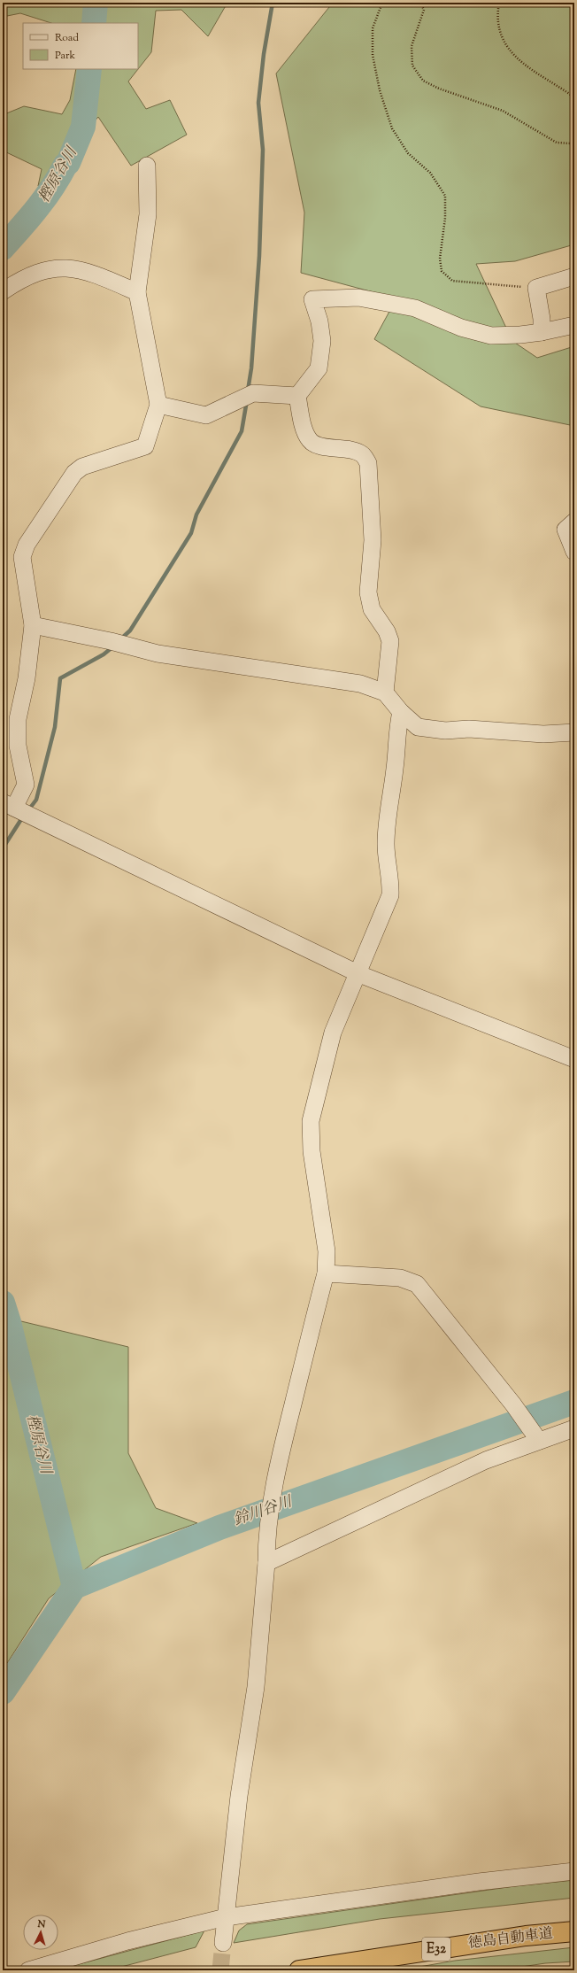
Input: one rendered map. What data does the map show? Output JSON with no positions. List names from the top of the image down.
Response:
{
  "streets": {
    "highway": ["徳島自動車道", "E32"]
  },
  "water": ["樫原谷川", "鈴川谷川"],
  "legend": ["Road", "Park"],
  "north": "top"
}
